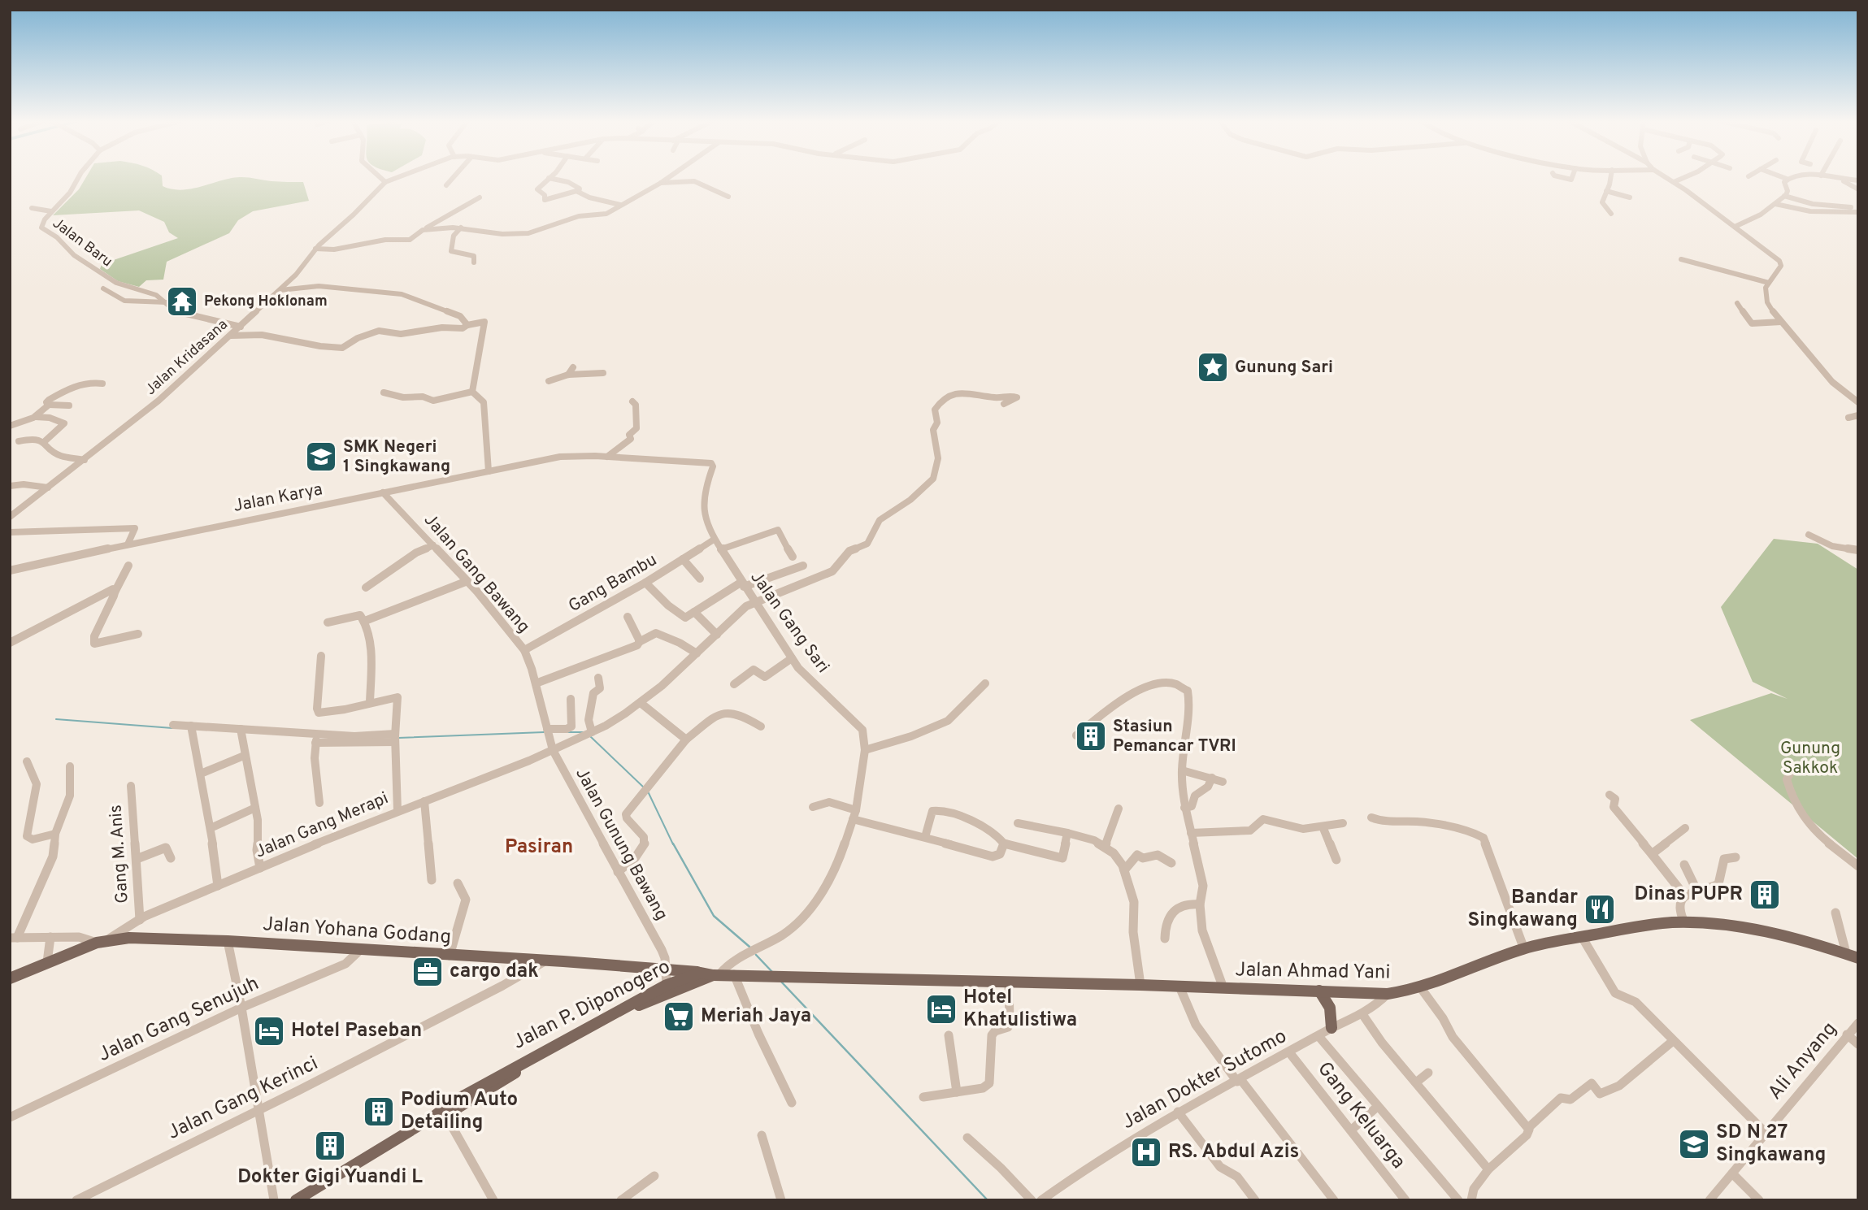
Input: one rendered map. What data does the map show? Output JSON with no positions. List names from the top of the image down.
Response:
{
  "streets": {
    "main road": ["Jalan Yohana Godang", "Jalan Ahmad Yani", "Jalan P. Diponogero"],
    "street": [
      "Jalan Baru",
      "Jalan Kridasana",
      "Jalan Karya",
      "Jalan Gang Bawang",
      "Gang Bambu",
      "Jalan Gang Sari",
      "Jalan Gang Merapi",
      "Jalan Gunung Bawang",
      "Gang M. Anis",
      "Jalan Gang Senujuh",
      "Ali Anyang",
      "Jalan Dokter Sutomo",
      "Jalan Gang Kerinci",
      "Gang Keluarga"
    ]
  },
  "crossings": [
    ["Jalan Baru", "Jalan Kridasana"],
    ["Jalan Karya", "Jalan Gang Bawang"],
    ["Jalan Karya", "Jalan Gang Sari"],
    ["Jalan Gang Bawang", "Gang Bambu"],
    ["Jalan Gang Bawang", "Jalan Gunung Bawang"],
    ["Gang Bambu", "Jalan Gang Sari"],
    ["Jalan Gang Sari", "Jalan Yohana Godang"],
    ["Jalan Gang Sari", "Jalan Ahmad Yani"],
    ["Jalan Gang Sari", "Jalan P. Diponogero"],
    ["Jalan Gang Merapi", "Jalan Gunung Bawang"],
    ["Jalan Gang Merapi", "Gang M. Anis"],
    ["Jalan Gang Merapi", "Jalan Yohana Godang"],
    ["Jalan Gunung Bawang", "Jalan Yohana Godang"],
    ["Jalan Yohana Godang", "Jalan Ahmad Yani"],
    ["Jalan Yohana Godang", "Jalan P. Diponogero"],
    ["Jalan Yohana Godang", "Jalan Gang Senujuh"],
    ["Jalan Yohana Godang", "Jalan Gang Kerinci"],
    ["Jalan Ahmad Yani", "Jalan P. Diponogero"],
    ["Jalan Ahmad Yani", "Jalan Dokter Sutomo"],
    ["Jalan Dokter Sutomo", "Gang Keluarga"]
  ],
  "districts": ["Pasiran"],
  "parks": ["Gunung Sakkok"],
  "places": {
    "temple": ["Pekong Hoklonam"],
    "place": ["Gunung Sari"],
    "school or university": ["SMK Negeri 1 Singkawang", "SD N 27 Singkawang"],
    "building": [
      "Stasiun Pemancar TVRI",
      "Dinas PUPR",
      "Podium Auto Detailing",
      "Dokter Gigi Yuandi L"
    ],
    "restaurant": ["Bandar Singkawang"],
    "office": ["cargo dak"],
    "hotel": ["Hotel Khatulistiwa", "Hotel Paseban"],
    "supermarket": ["Meriah Jaya"],
    "hospital": ["RS. Abdul Azis"]
  }
}
